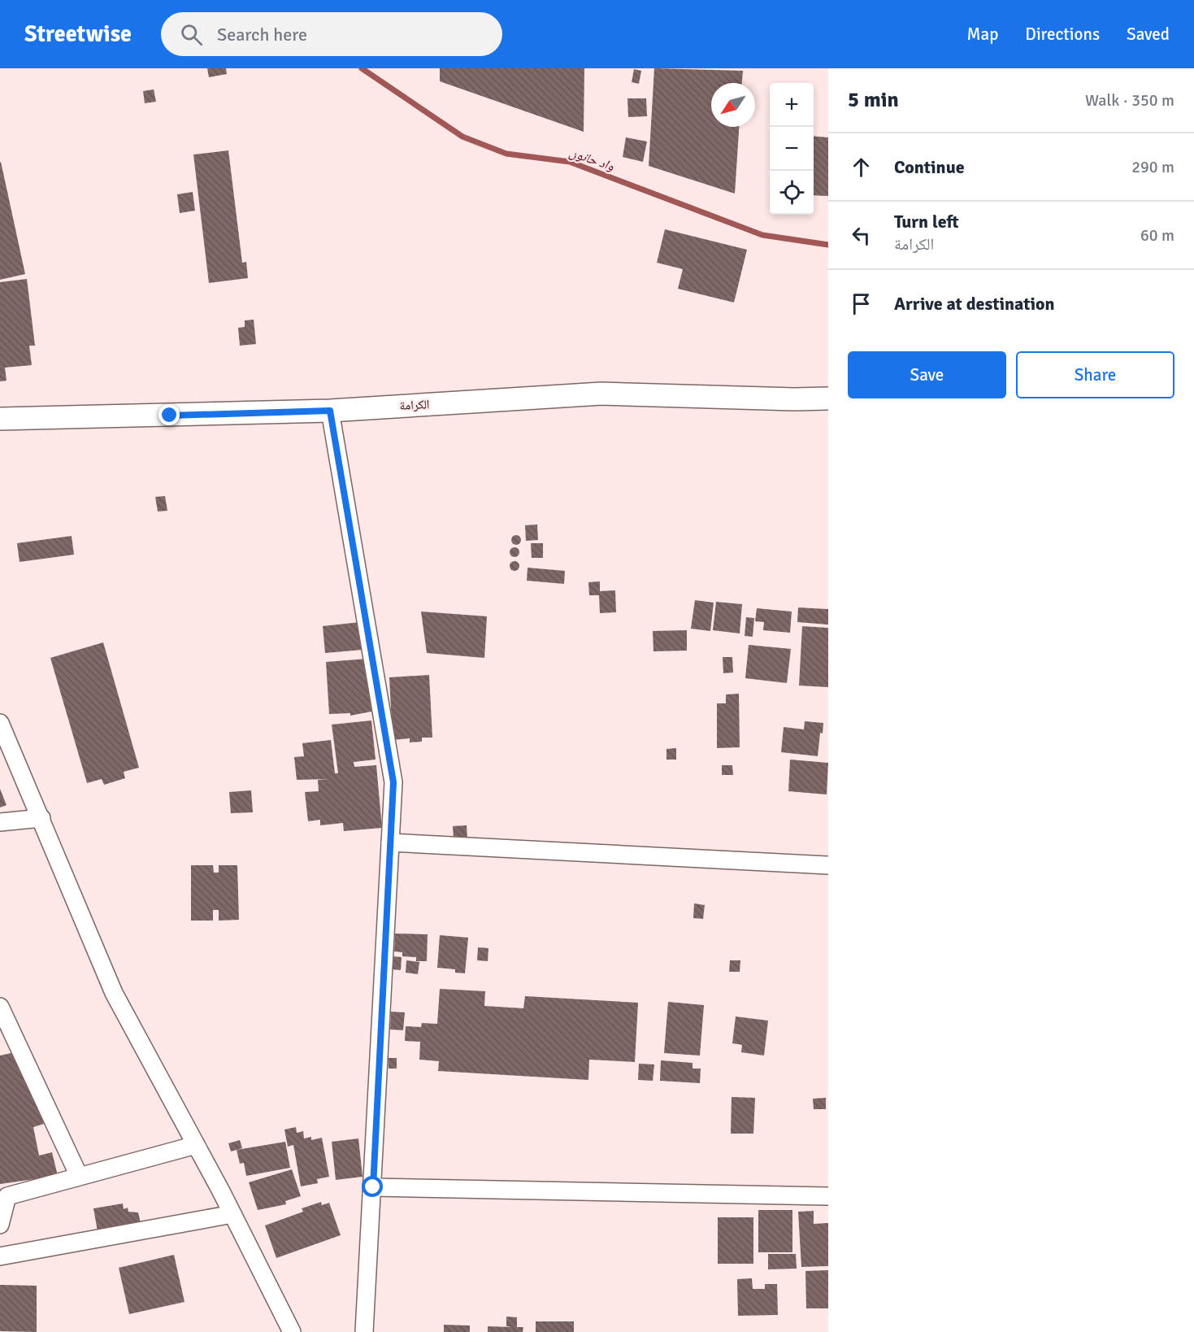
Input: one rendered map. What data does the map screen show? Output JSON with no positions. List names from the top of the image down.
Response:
{
  "streets": {
    "main road": ["الكرامة"]
  },
  "water": ["واد حانون"],
  "north": "bottom left",
  "page": {
    "header": "Streetwise",
    "search": "Search here",
    "nav": ["Map", "Directions", "Saved"],
    "heading": ["5 min", "Walk · 350 m"],
    "map_buttons": ["+", "−"],
    "list": [
      ["Continue", "290 m"],
      ["Turn left", "الكرامة", "60 m"],
      "Arrive at destination"
    ],
    "buttons": ["Save", "Share"]
  }
}
